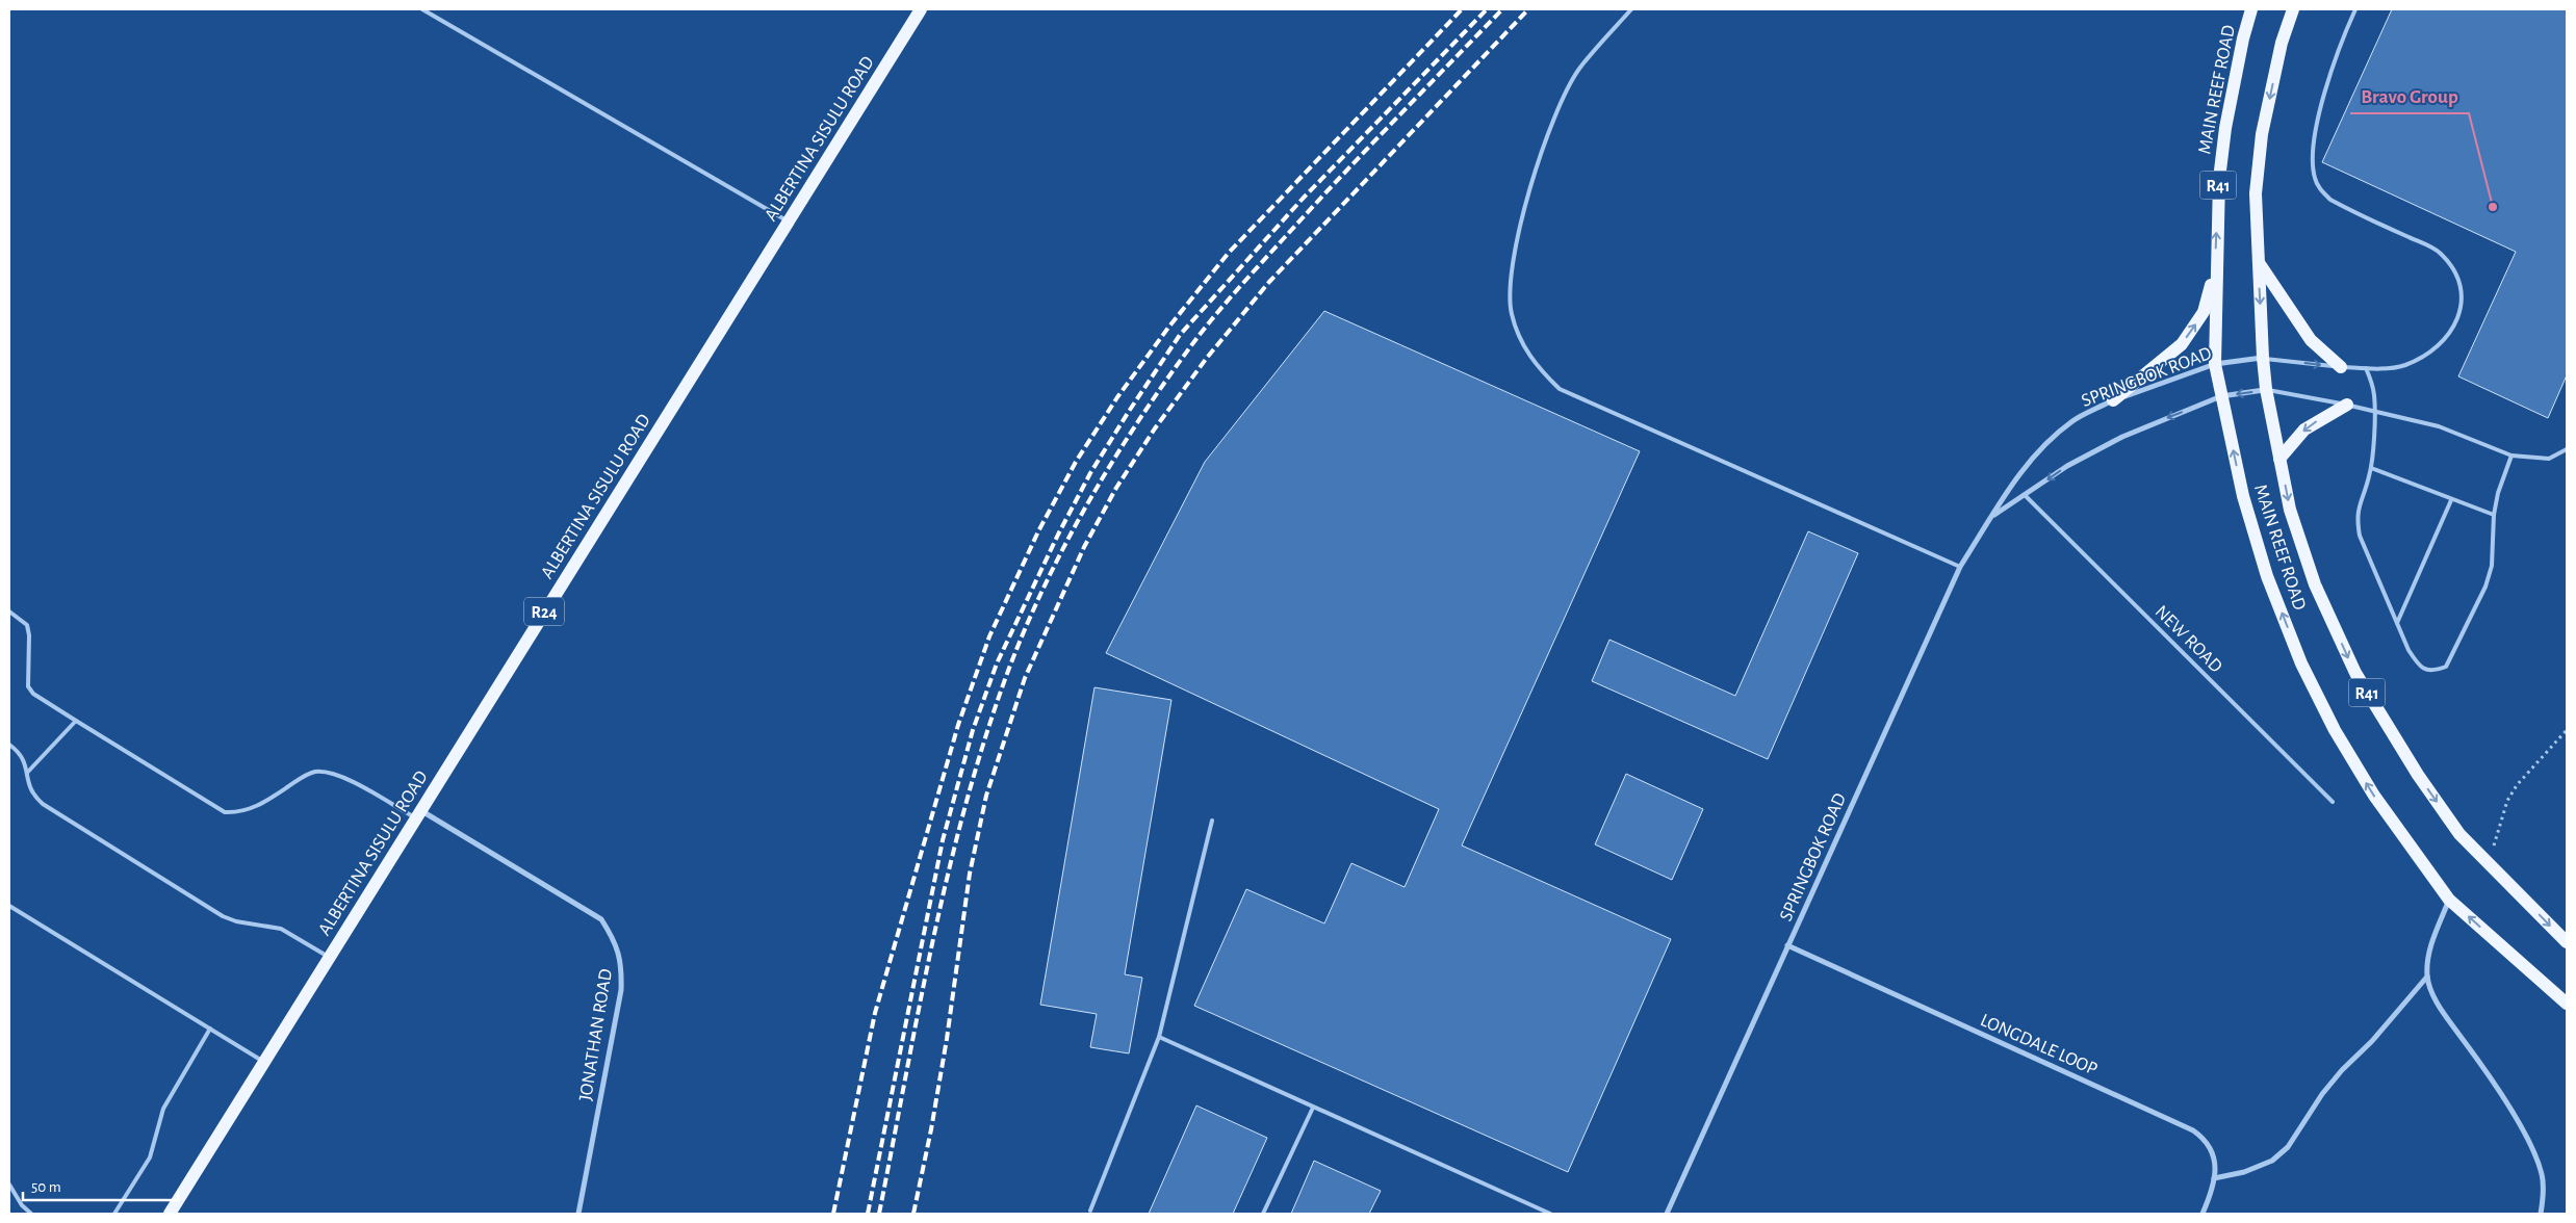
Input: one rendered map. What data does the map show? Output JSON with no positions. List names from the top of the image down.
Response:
{
  "streets": {
    "main road": [
      "MAIN REEF ROAD",
      "ALBERTINA SISULU ROAD",
      "R41",
      "R24"
    ],
    "street": ["SPRINGBOK ROAD", "JONATHAN ROAD", "LONGDALE LOOP"],
    "lane": ["NEW ROAD"]
  },
  "crossings": [
    ["MAIN REEF ROAD", "SPRINGBOK ROAD"],
    ["ALBERTINA SISULU ROAD", "JONATHAN ROAD"],
    ["SPRINGBOK ROAD", "NEW ROAD"],
    ["SPRINGBOK ROAD", "LONGDALE LOOP"]
  ],
  "places": ["Bravo Group"],
  "scale_bar": "50 m"
}
